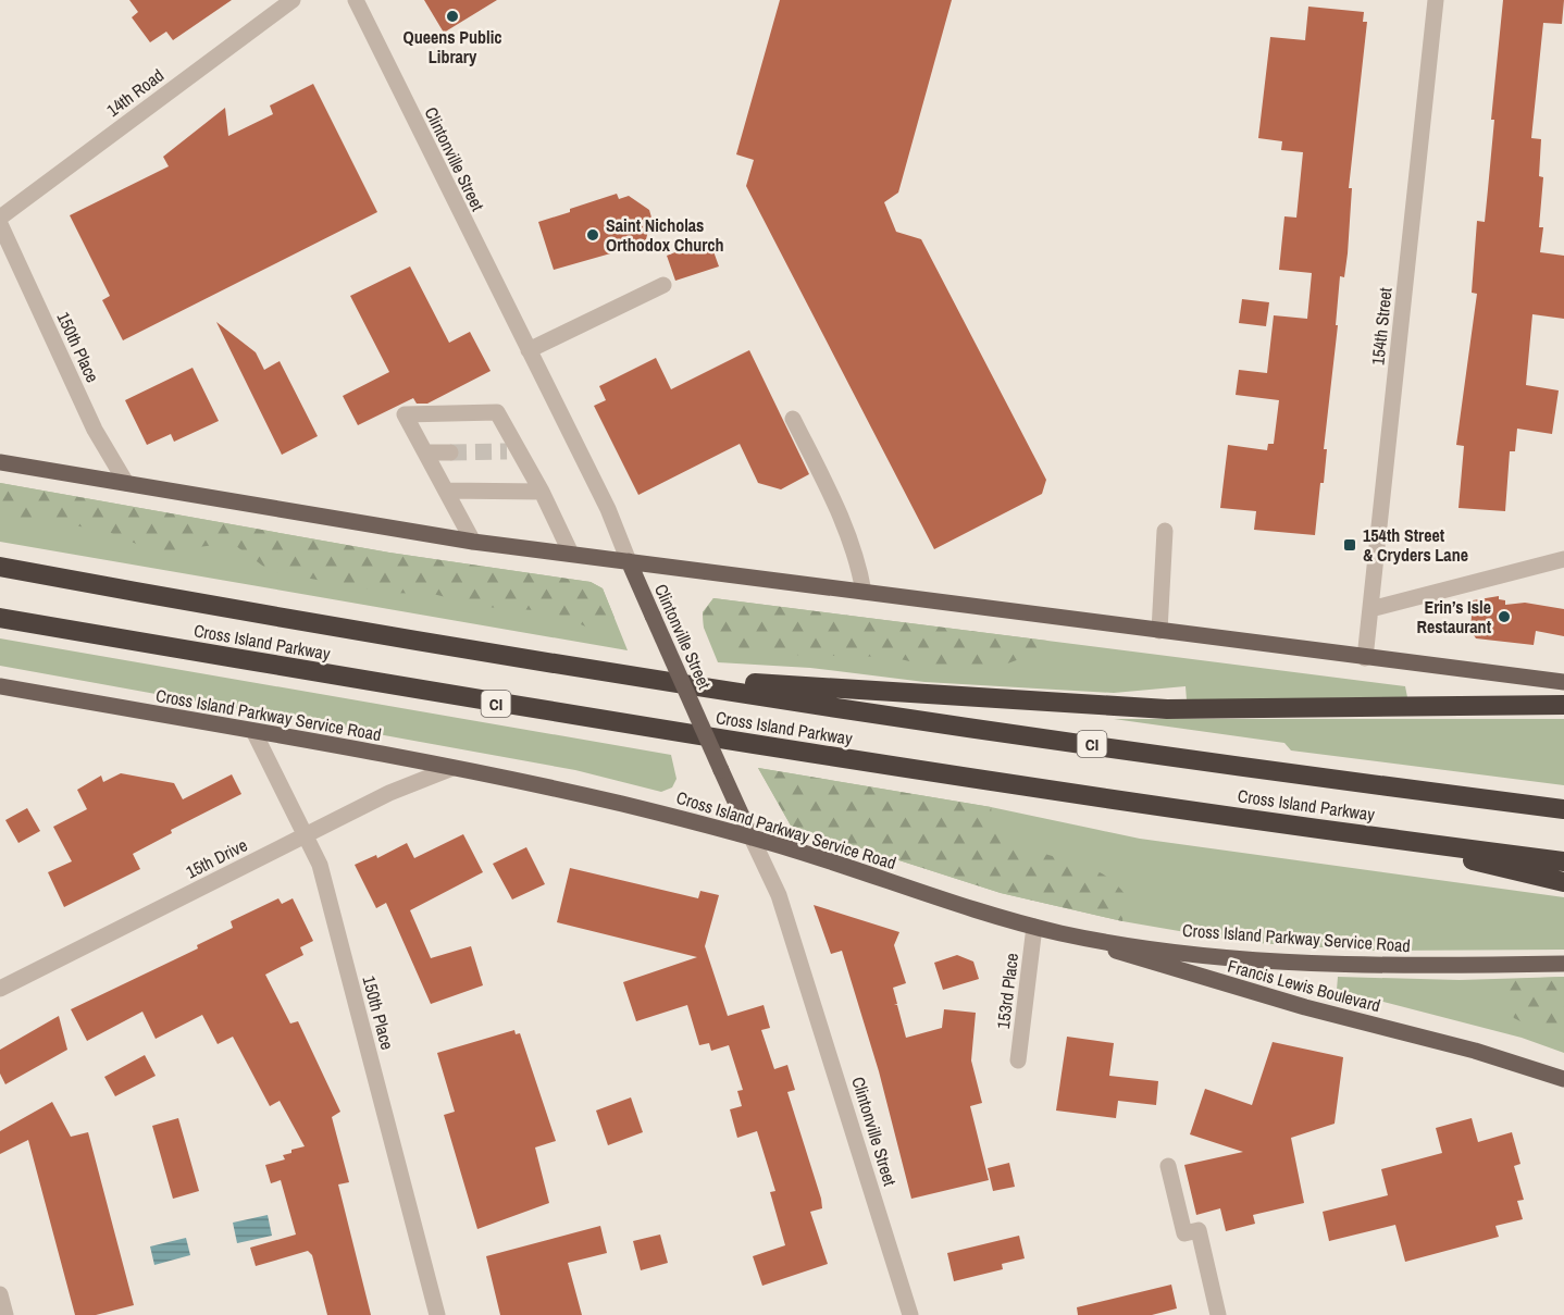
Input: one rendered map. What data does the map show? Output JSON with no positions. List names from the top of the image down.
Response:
{
  "streets": {
    "highway": ["Cross Island Parkway", "CI"],
    "main road": ["Clintonville Street", "Cross Island Parkway Service Road", "Francis Lewis Boulevard"],
    "street": [
      "14th Road",
      "154th Street",
      "150th Place",
      "15th Drive",
      "153rd Place"
    ]
  },
  "crossings": [
    ["Clintonville Street", "Cross Island Parkway Service Road"],
    ["150th Place", "Cross Island Parkway Service Road"],
    ["150th Place", "15th Drive"],
    ["Cross Island Parkway Service Road", "15th Drive"],
    ["Cross Island Parkway Service Road", "Francis Lewis Boulevard"],
    ["Cross Island Parkway Service Road", "153rd Place"],
    ["Francis Lewis Boulevard", "153rd Place"]
  ],
  "places": {
    "other": ["Queens Public Library", "Saint Nicholas Orthodox Church", "Erin’s Isle Restaurant"],
    "transit": ["154th Street & Cryders Lane"]
  }
}
